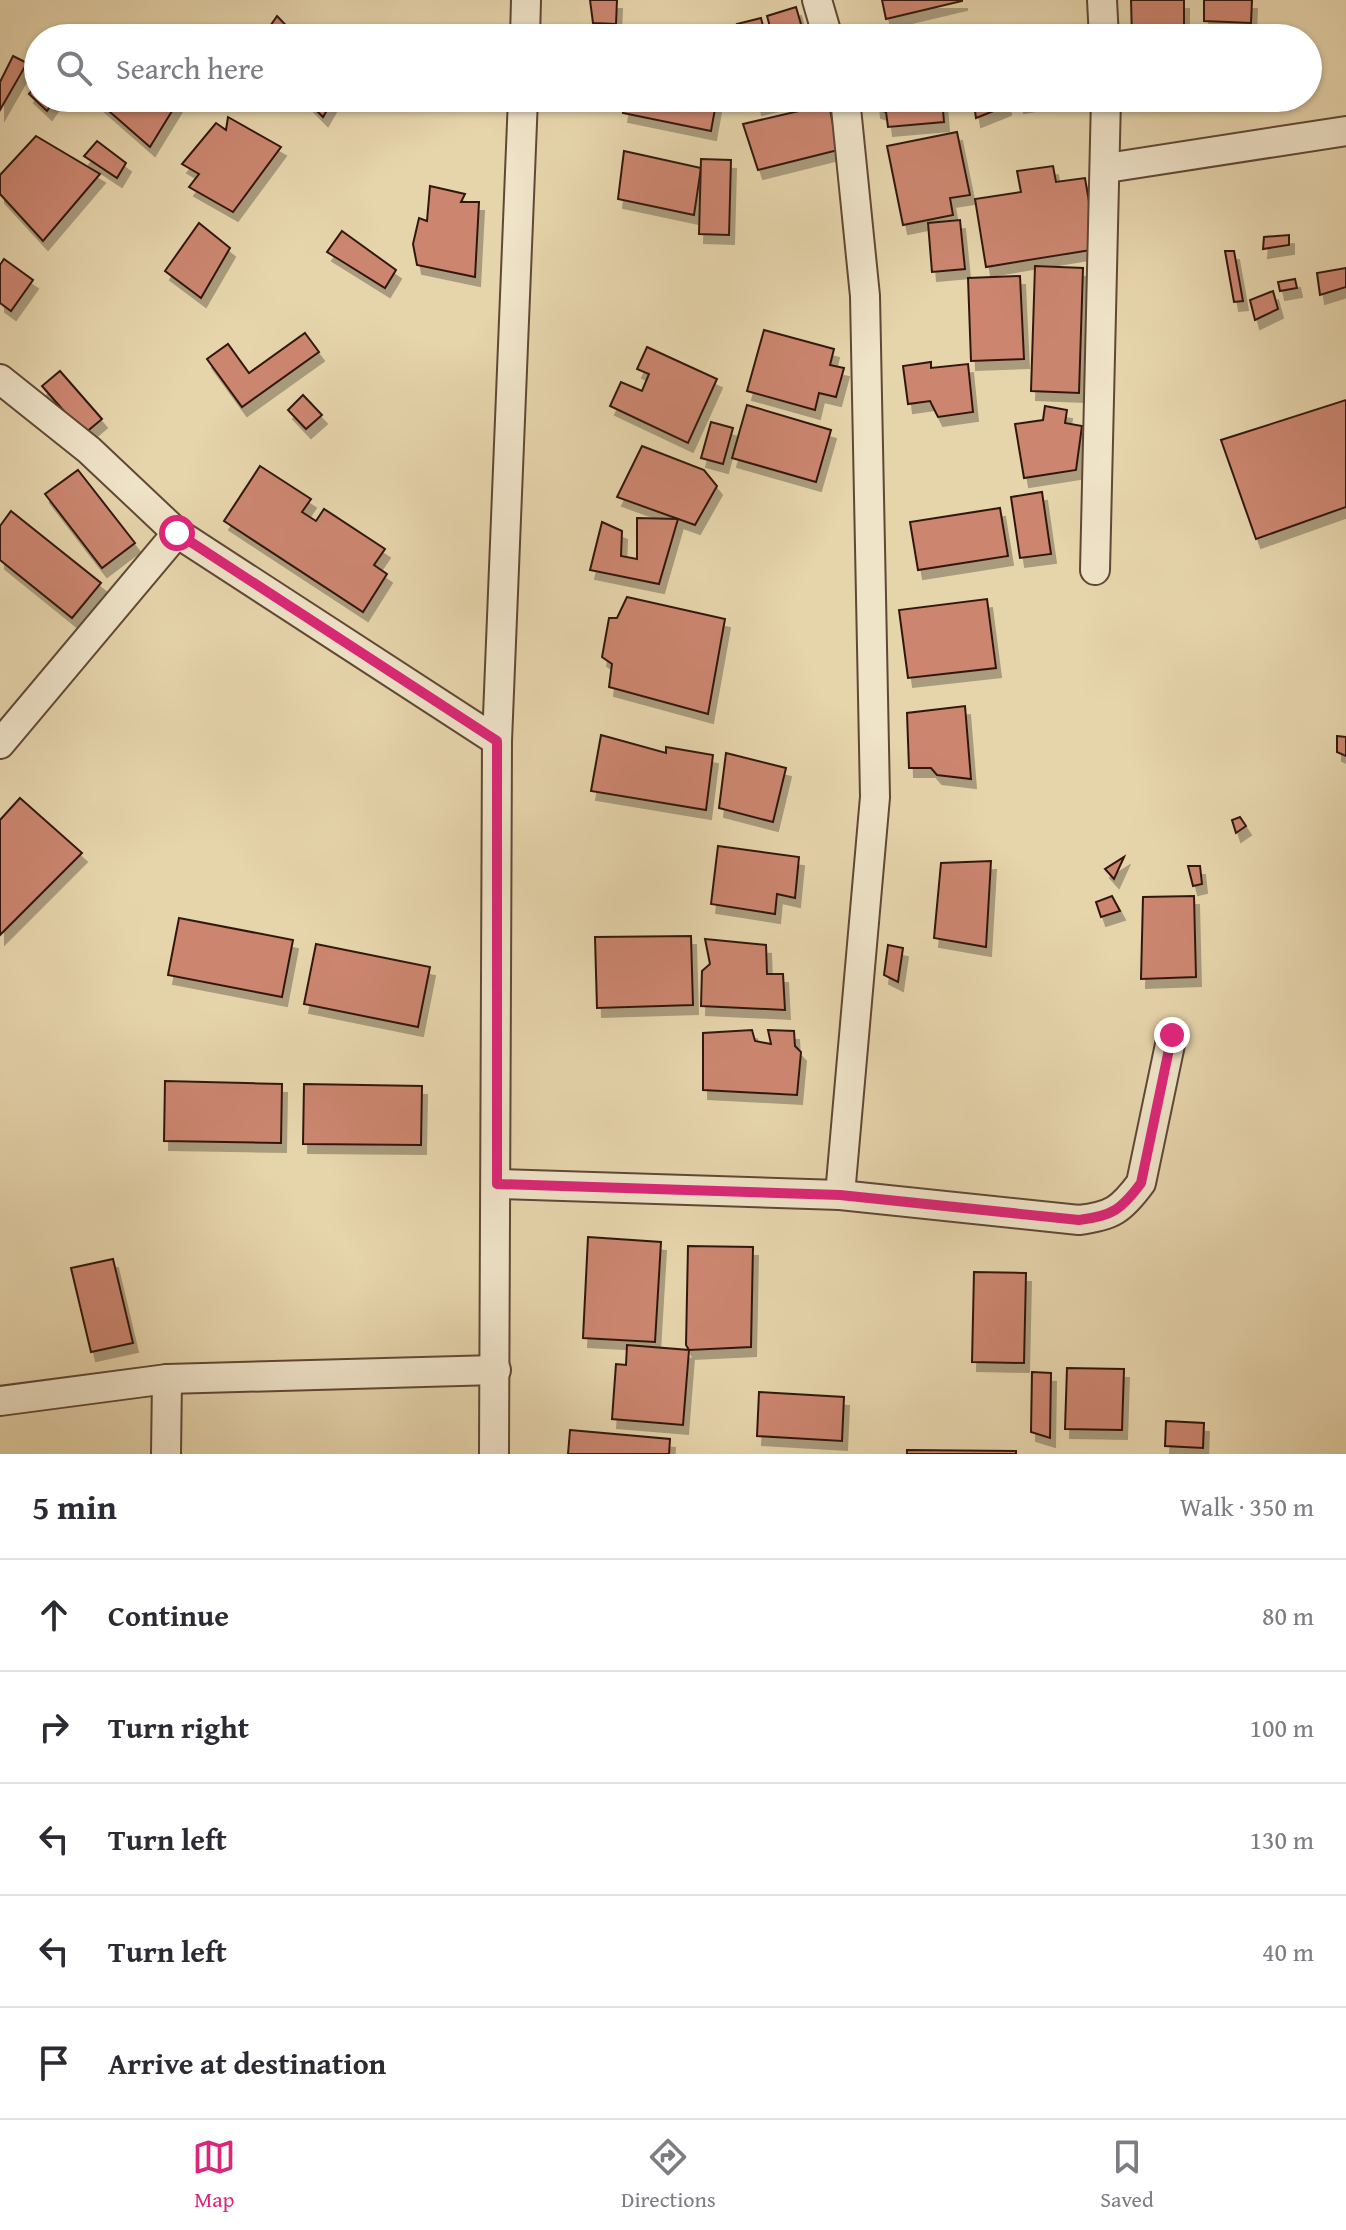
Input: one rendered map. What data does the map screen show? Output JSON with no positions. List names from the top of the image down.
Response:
{
  "page": {
    "search": "Search here",
    "heading": ["5 min", "Walk · 350 m"],
    "list": [
      ["Continue", "80 m"],
      ["Turn right", "100 m"],
      ["Turn left", "130 m"],
      ["Turn left", "40 m"],
      "Arrive at destination"
    ],
    "nav": ["Map", "Directions", "Saved"]
  }
}
